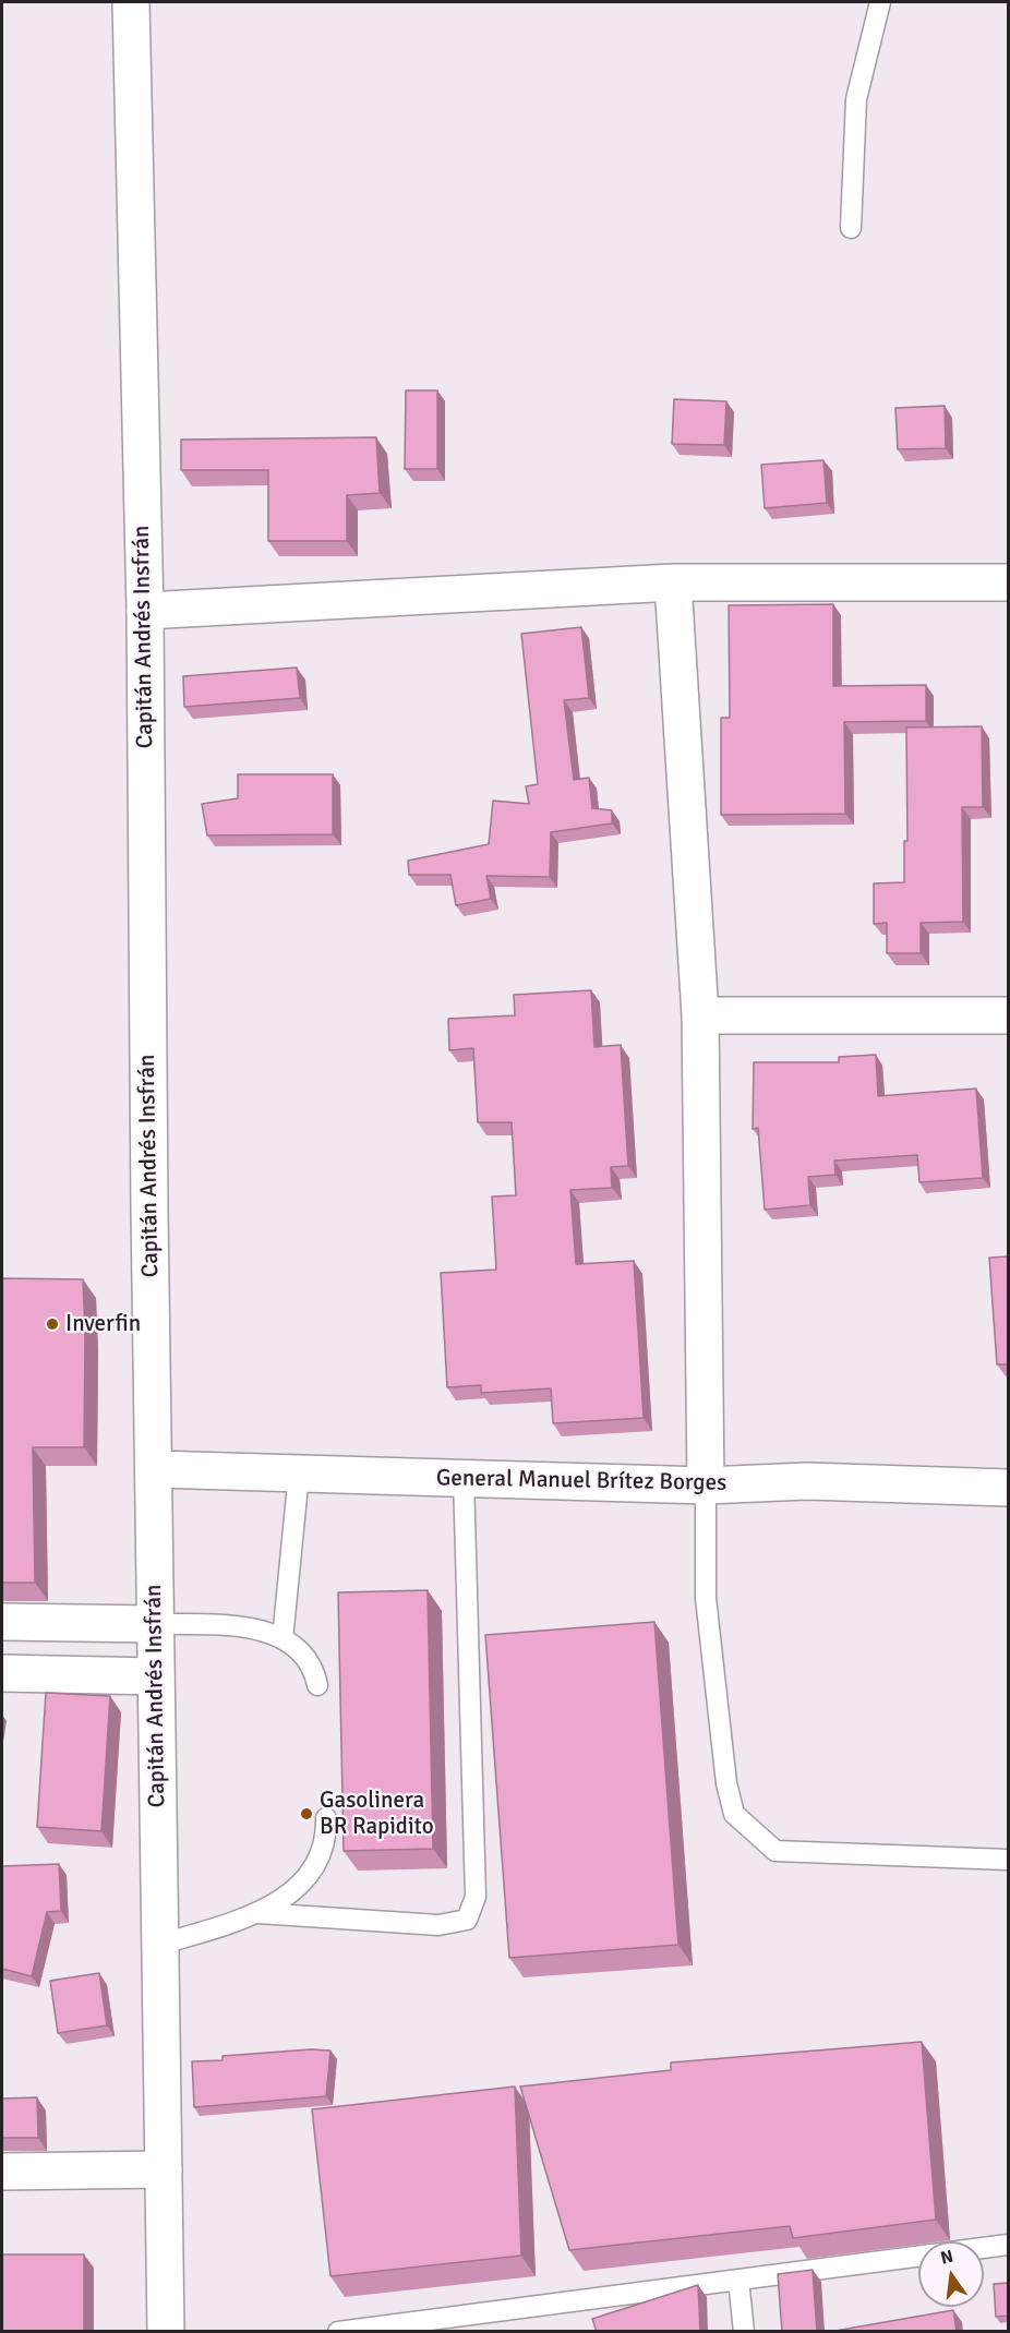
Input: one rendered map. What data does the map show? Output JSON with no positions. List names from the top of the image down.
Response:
{
  "streets": {
    "street": ["Capitán Andrés Insfrán", "General Manuel Brítez Borges"]
  },
  "crossings": [
    ["Capitán Andrés Insfrán", "General Manuel Brítez Borges"]
  ],
  "places": ["Inverfin", "Gasolinera BR Rapidito"],
  "north": "top"
}
